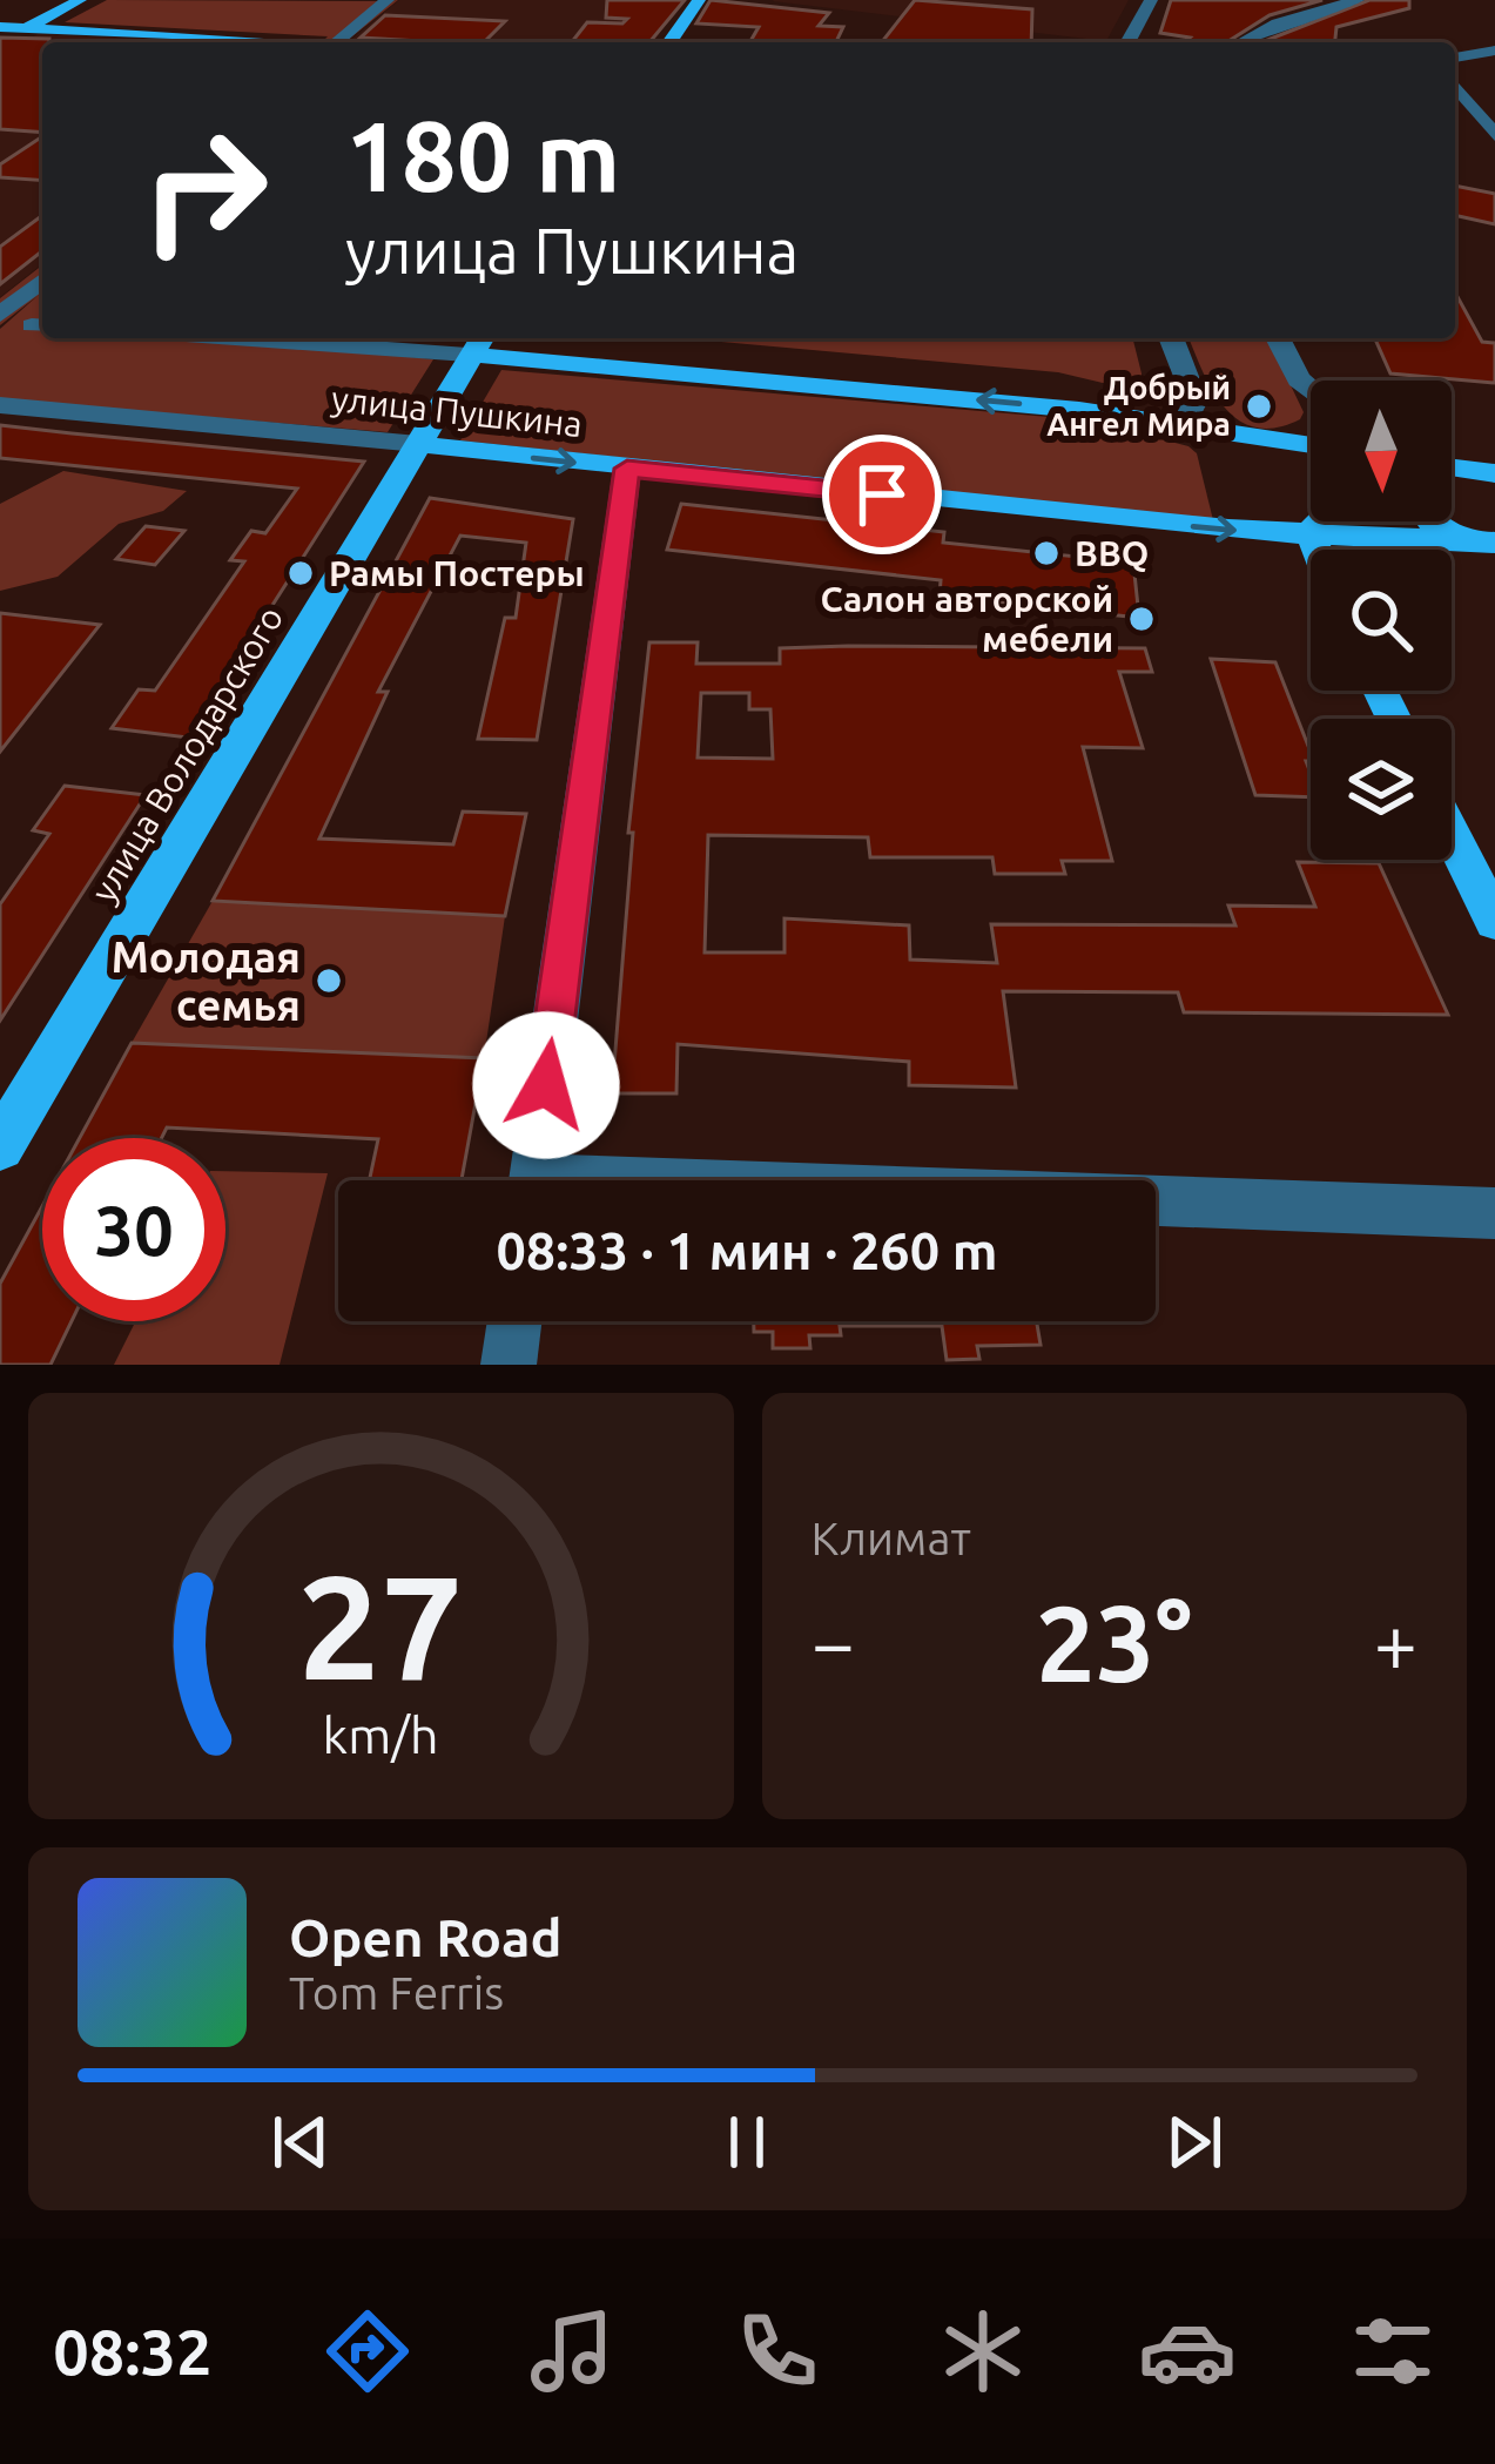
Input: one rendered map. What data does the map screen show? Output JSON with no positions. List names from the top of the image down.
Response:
{
  "streets": {
    "main road": ["улица Пушкина", "улица Володарского"]
  },
  "crossings": [
    ["улица Пушкина", "улица Володарского"]
  ],
  "places": [
    "Добрый Ангел Мира",
    "BBQ",
    "Рамы Постеры",
    "Салон авторской мебели",
    "Молодая семья"
  ],
  "north": "bottom",
  "page": {
    "turn": ["180 m", "улица Пушкина"],
    "limit": "30",
    "trip": "08:33 · 1 мин · 260 m",
    "tile": "Климат",
    "heat": ["−", "23°", "+"],
    "song": ["Open Road", "Tom Ferris"],
    "tabs": "08:32",
    "gauge": ["27", "km/h"]
  }
}
